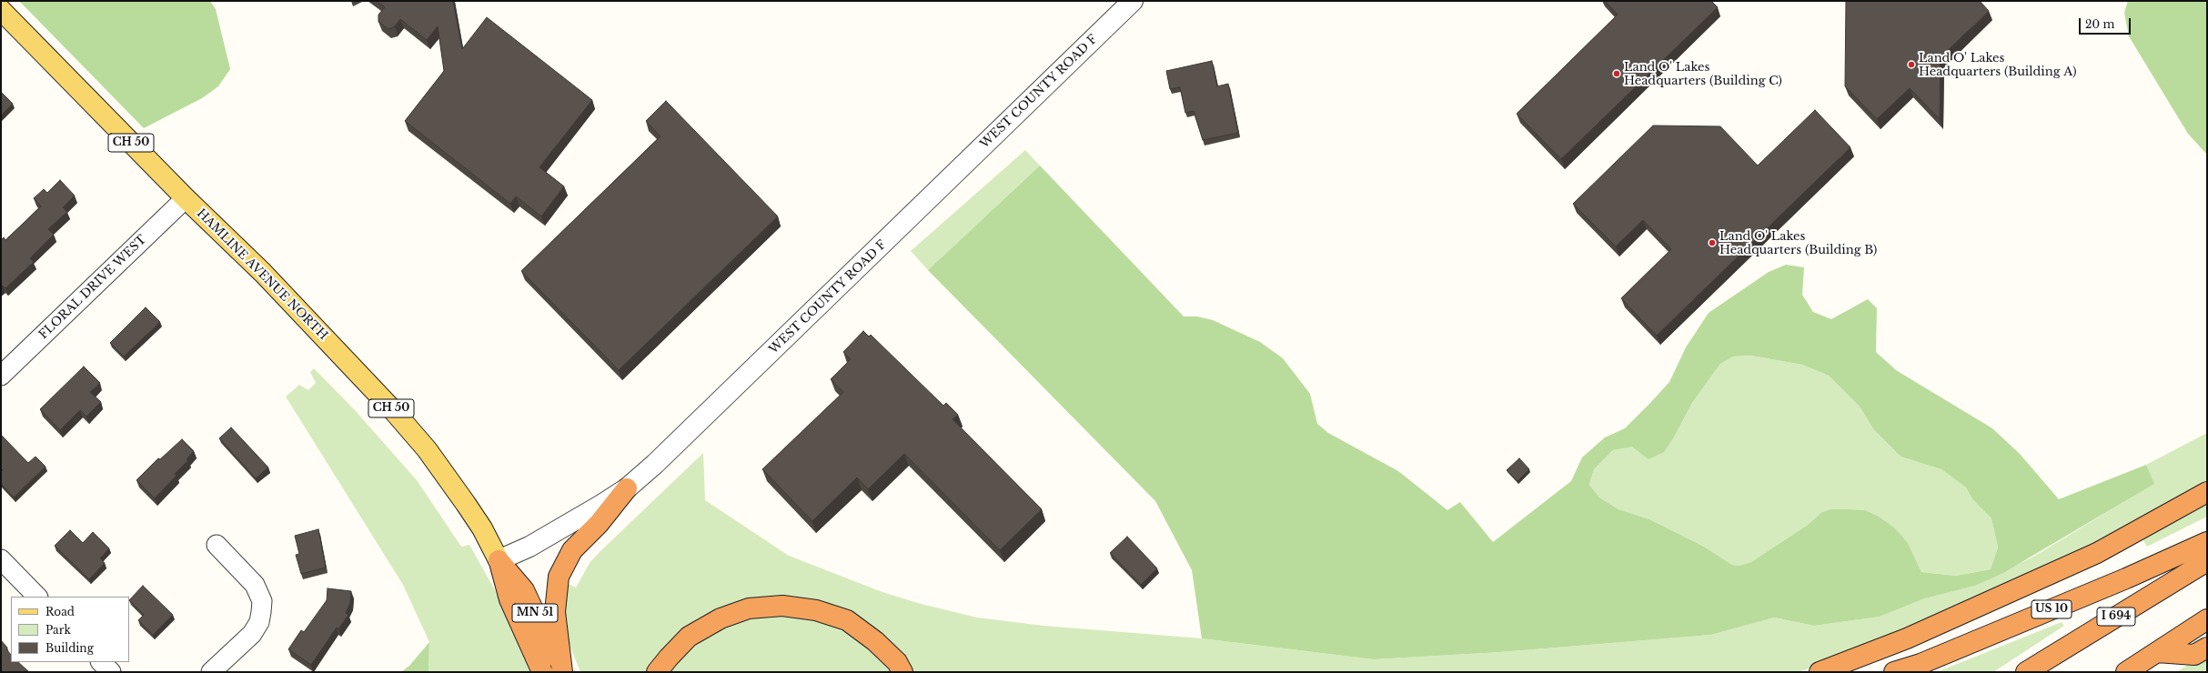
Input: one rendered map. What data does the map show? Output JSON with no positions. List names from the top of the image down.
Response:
{
  "streets": {
    "highway": [
      "HAMLINE AVENUE NORTH",
      "US 10",
      "MN 51",
      "I 694"
    ],
    "main road": ["CH 50"],
    "street": ["WEST COUNTY ROAD F", "FLORAL DRIVE WEST"]
  },
  "crossings": [
    ["WEST COUNTY ROAD F", "HAMLINE AVENUE NORTH"],
    ["HAMLINE AVENUE NORTH", "FLORAL DRIVE WEST"]
  ],
  "places": ["Land O' Lakes Headquarters (Building A)", "Land O' Lakes Headquarters (Building C)", "Land O' Lakes Headquarters (Building B)"],
  "legend": ["Road", "Park", "Building"],
  "scale_bar": "20 m"
}
